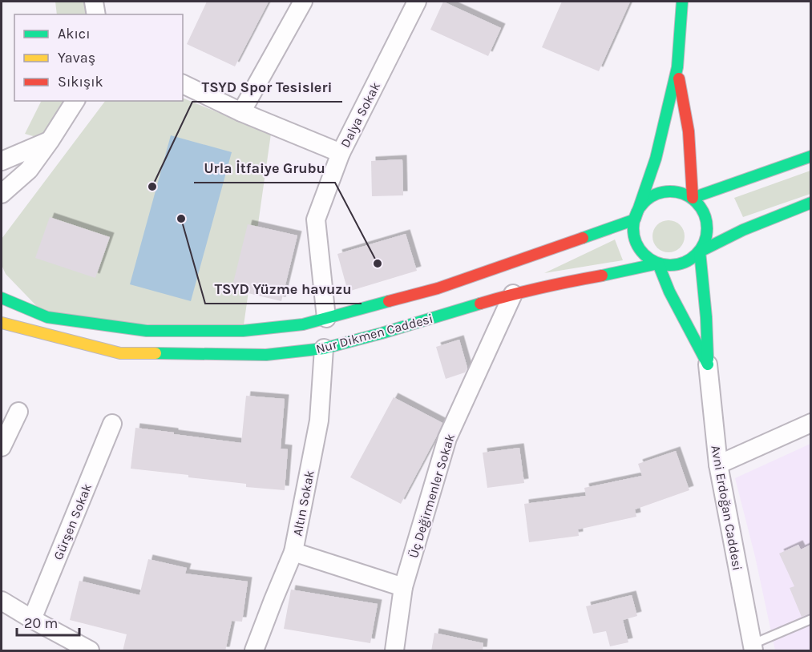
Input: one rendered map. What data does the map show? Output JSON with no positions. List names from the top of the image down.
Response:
{
  "streets": {
    "main road": ["Nur Dikmen Caddesi"],
    "street": [
      "Dalya Sokak",
      "Üç Değirmenler Sokak",
      "Altın Sokak",
      "Avni Erdoğan Caddesi",
      "Gürşen Sokak"
    ]
  },
  "crossings": [
    ["Dalya Sokak", "Nur Dikmen Caddesi"],
    ["Nur Dikmen Caddesi", "Üç Değirmenler Sokak"],
    ["Nur Dikmen Caddesi", "Altın Sokak"]
  ],
  "places": ["TSYD Spor Tesisleri", "TSYD Yüzme havuzu", "Urla İtfaiye Grubu"],
  "legend": ["Akıcı", "Yavaş", "Sıkışık"],
  "scale_bar": "20 m"
}
